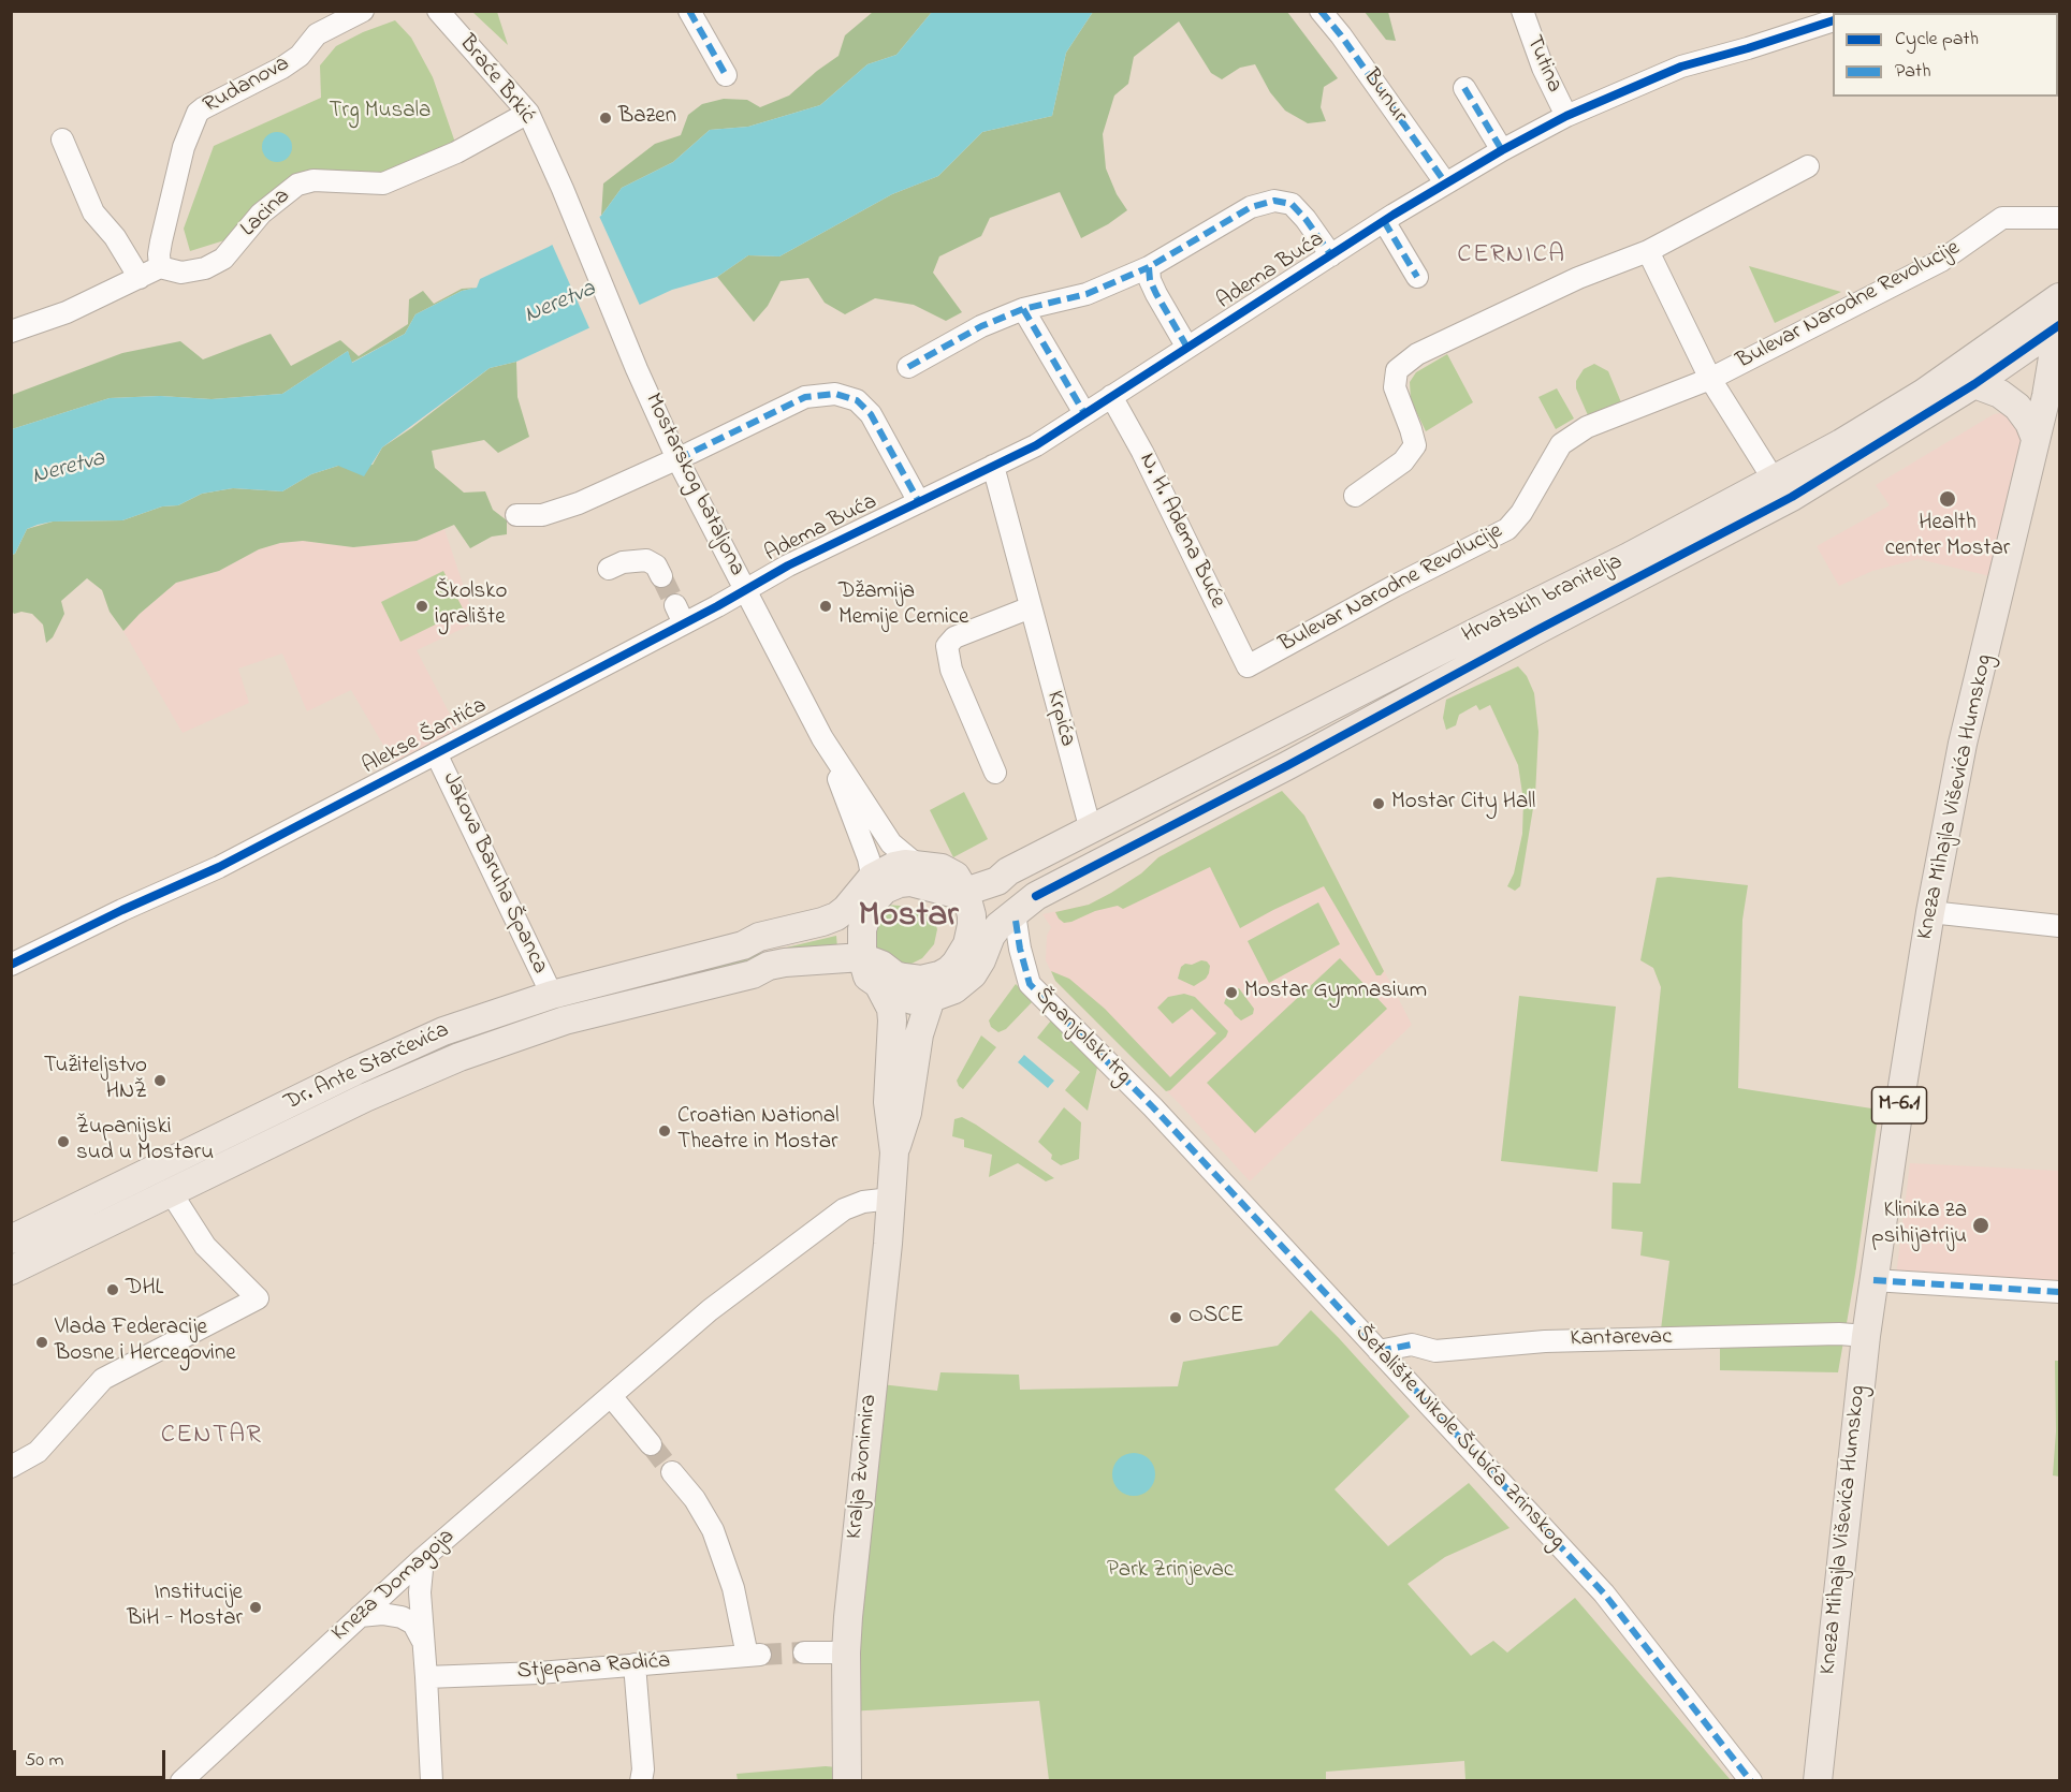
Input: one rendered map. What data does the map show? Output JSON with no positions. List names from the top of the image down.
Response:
{
  "streets": {
    "main road": [
      "Hrvatskih branitelja",
      "Kneza Mihajla Viševića Humskog",
      "Dr. Ante Starčevića",
      "M-6.1",
      "Kralja Zvonimira"
    ],
    "street": [
      "Tutina",
      "Braće Brkić",
      "Rudanova",
      "Bunur",
      "Lacina",
      "Adema Buća",
      "Bulevar Narodne Revolucije",
      "Mostarskog bataljona",
      "N. H. Adema Buće",
      "Krpića",
      "Alekse Šantića",
      "Jakova Baruha Španca",
      "Španjolski trg",
      "Kantarevac",
      "Šetalište Nikole Šubića Zrinskog",
      "Kneza Domagoja",
      "Stjepana Radića"
    ]
  },
  "crossings": [
    ["Tutina", "Adema Buća"],
    ["Braće Brkić", "Lacina"],
    ["Braće Brkić", "Mostarskog bataljona"],
    ["Rudanova", "Lacina"],
    ["Bunur", "Adema Buća"],
    ["Adema Buća", "Mostarskog bataljona"],
    ["Adema Buća", "N. H. Adema Buće"],
    ["Adema Buća", "Krpića"],
    ["Adema Buća", "Alekse Šantića"],
    ["Bulevar Narodne Revolucije", "N. H. Adema Buće"],
    ["Bulevar Narodne Revolucije", "Hrvatskih branitelja"],
    ["Mostarskog bataljona", "Alekse Šantića"],
    ["Mostarskog bataljona", "Dr. Ante Starčevića"],
    ["Hrvatskih branitelja", "Krpića"],
    ["Alekse Šantića", "Jakova Baruha Španca"],
    ["Kneza Mihajla Viševića Humskog", "Kantarevac"],
    ["Jakova Baruha Španca", "Dr. Ante Starčevića"],
    ["Španjolski trg", "Šetalište Nikole Šubića Zrinskog"],
    ["Kantarevac", "Šetalište Nikole Šubića Zrinskog"],
    ["Kralja Zvonimira", "Kneza Domagoja"]
  ],
  "districts": ["CERNICA", "Mostar", "CENTAR"],
  "water": ["Neretva"],
  "parks": ["Trg Musala", "Park Zrinjevac"],
  "places": [
    "Bazen",
    "Health center Mostar",
    "Školsko igralište",
    "Džamija Memije Cernice",
    "Mostar City Hall",
    "Mostar Gymnasium",
    "Tužiteljstvo HNŽ",
    "Croatian National Theatre in Mostar",
    "Županijski sud u Mostaru",
    "Klinika za psihijatriju",
    "DHL",
    "OSCE",
    "Vlada Federacije Bosne i Hercegovine",
    "Institucije BiH - Mostar"
  ],
  "legend": ["Cycle path", "Path"],
  "scale_bar": "50 m"
}
